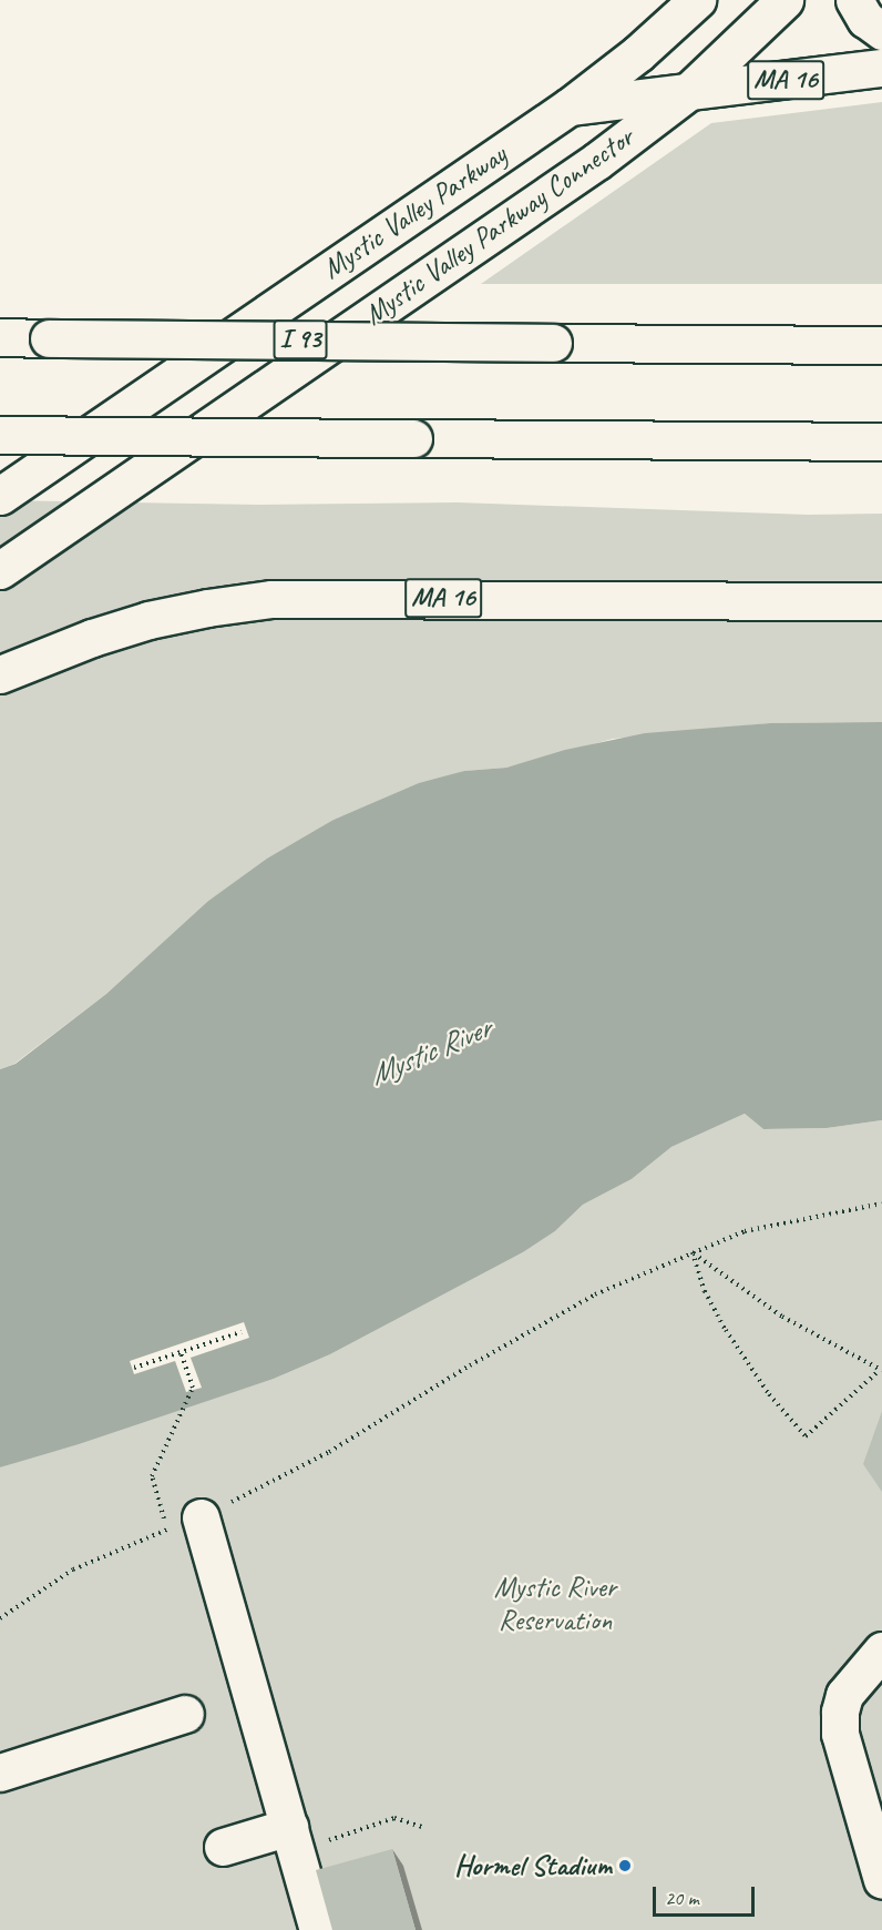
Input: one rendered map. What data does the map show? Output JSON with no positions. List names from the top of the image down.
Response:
{
  "streets": {
    "main road": [
      "MA 16",
      "Mystic Valley Parkway",
      "Mystic Valley Parkway Connector",
      "I 93"
    ]
  },
  "crossings": [
    ["Mystic Valley Parkway", "Mystic Valley Parkway Connector"]
  ],
  "water": ["Mystic River"],
  "parks": ["Mystic River Reservation"],
  "places": ["Hormel Stadium"],
  "scale_bar": "20 m"
}
